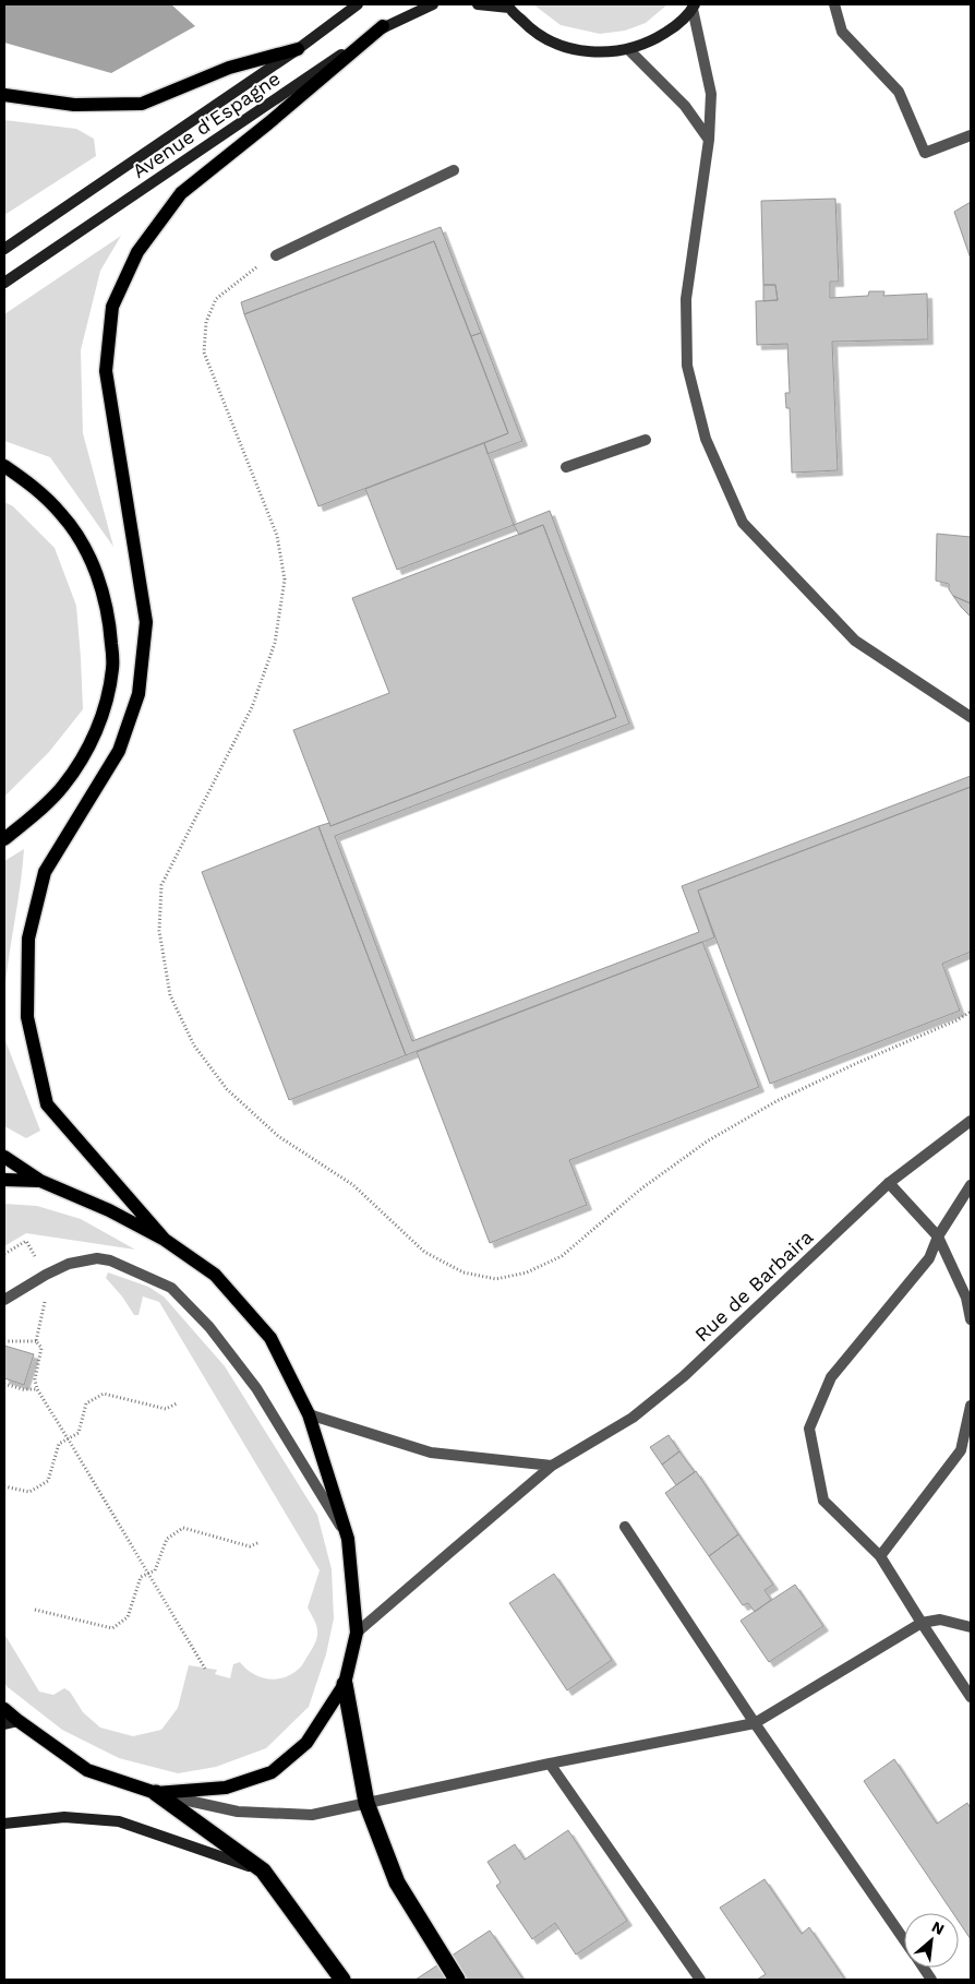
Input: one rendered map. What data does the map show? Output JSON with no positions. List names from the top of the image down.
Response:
{
  "streets": {
    "main road": ["Avenue d'Espagne"],
    "street": ["Rue de Barbaira"]
  },
  "north": "top right"
}
